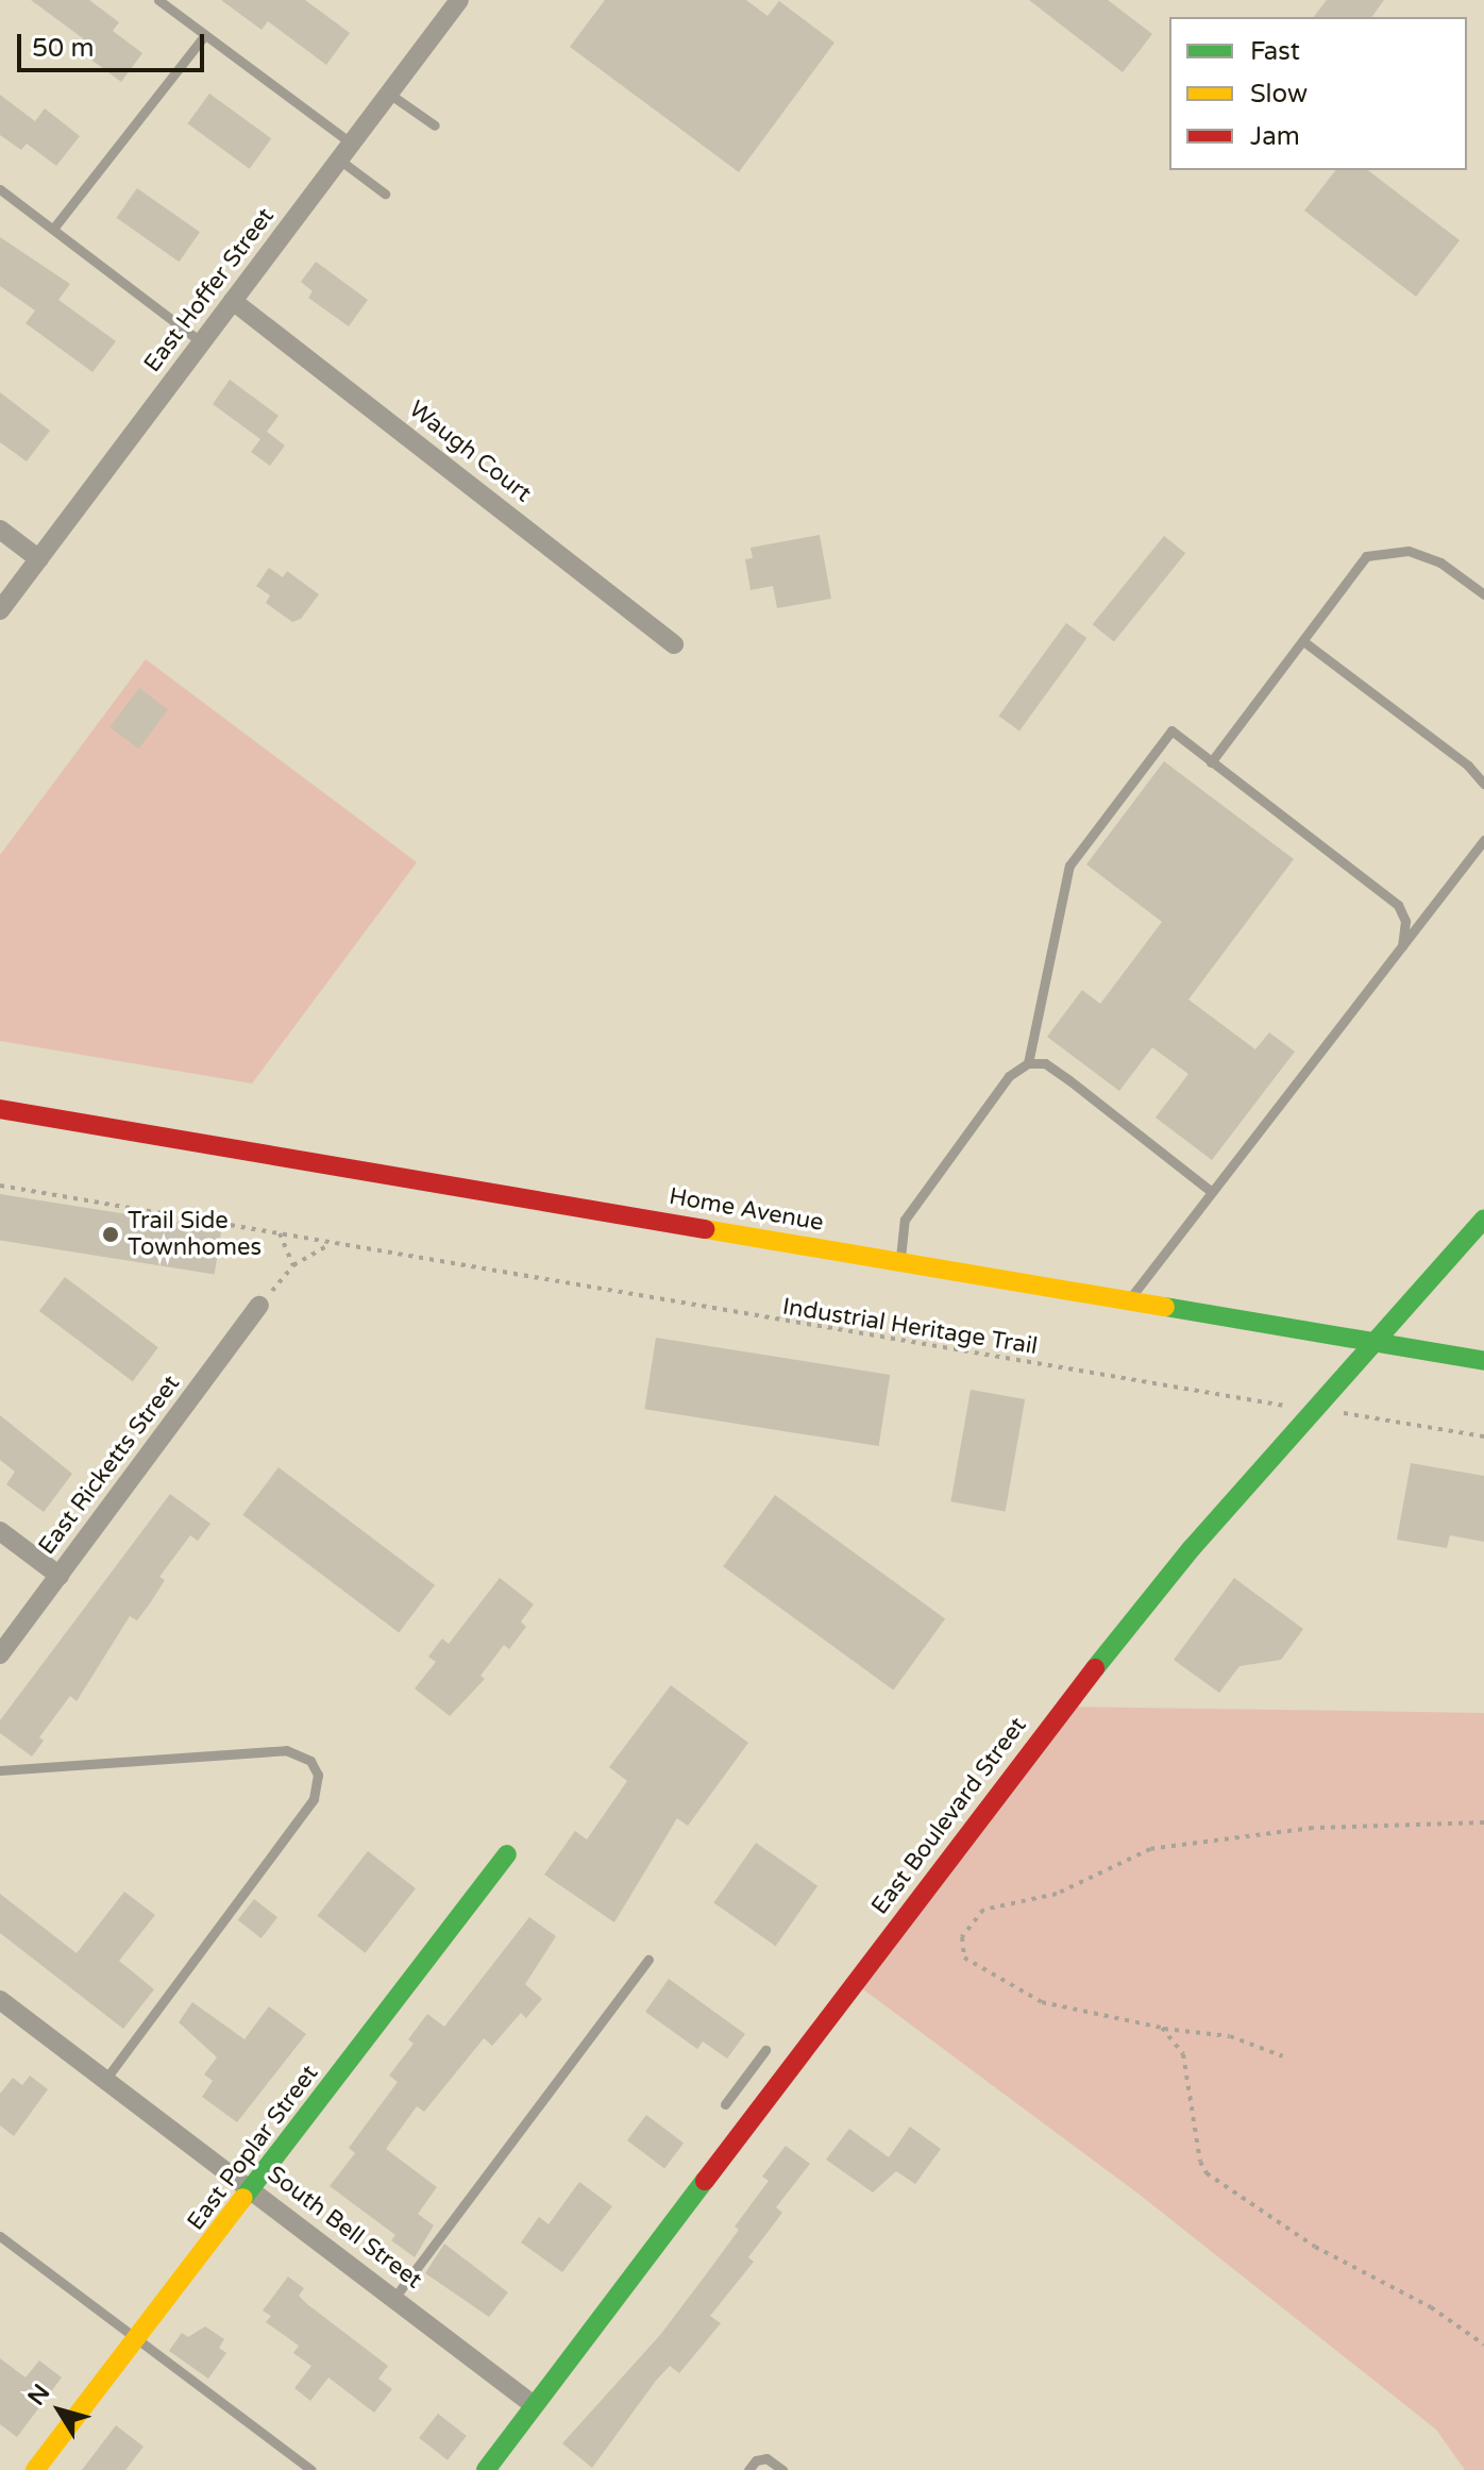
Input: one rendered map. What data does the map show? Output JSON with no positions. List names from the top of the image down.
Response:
{
  "streets": {
    "main road": ["Home Avenue", "East Boulevard Street", "East Poplar Street"],
    "street": [
      "East Hoffer Street",
      "Waugh Court",
      "East Ricketts Street",
      "South Bell Street"
    ],
    "path": ["Industrial Heritage Trail"]
  },
  "crossings": [
    ["East Hoffer Street", "Waugh Court"],
    ["Home Avenue", "East Boulevard Street"],
    ["Industrial Heritage Trail", "East Boulevard Street"],
    ["East Boulevard Street", "South Bell Street"],
    ["East Poplar Street", "South Bell Street"]
  ],
  "places": ["Trail Side Townhomes"],
  "legend": ["Fast", "Slow", "Jam"],
  "scale_bar": "50 m",
  "north": "top left"
}
